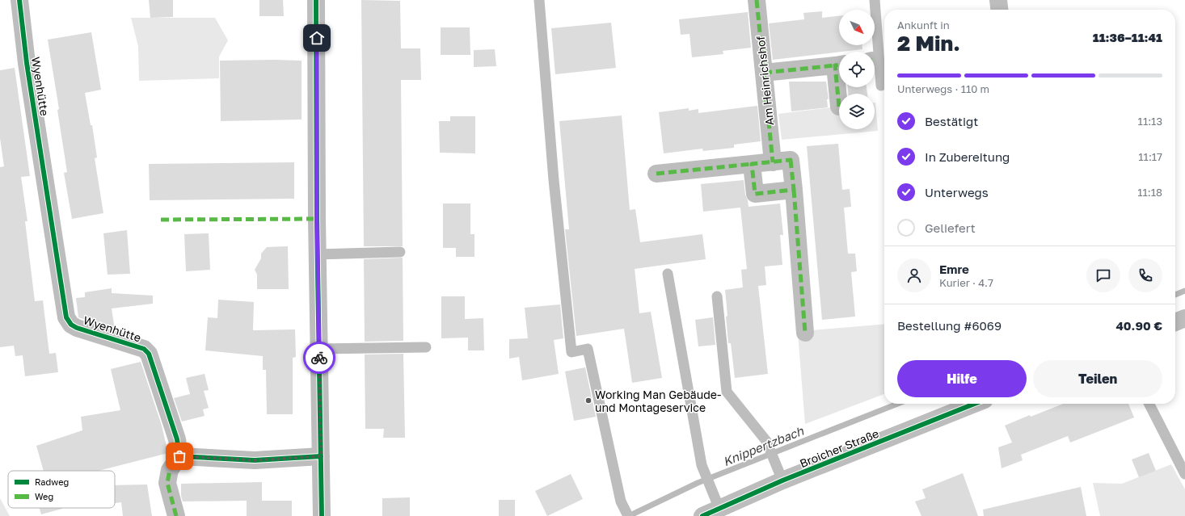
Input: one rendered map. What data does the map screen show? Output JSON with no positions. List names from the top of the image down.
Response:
{
  "streets": {
    "street": ["Am Heinrichshof", "Wyenhütte", "Broicher Straße"]
  },
  "water": ["Knippertzbach"],
  "places": ["Working Man Gebäude- und Montageservice"],
  "legend": ["Radweg", "Weg"],
  "north": "bottom right",
  "page": {
    "heading": ["2 Min.", "Ankunft in", "11:36–11:41"],
    "panel": [
      "Emre",
      "Kurier · 4.7",
      "Bestellung #6069",
      "40.90 €"
    ],
    "bar": "Unterwegs · 110 m",
    "list": [
      ["Bestätigt", "11:13"],
      ["In Zubereitung", "11:17"],
      ["Unterwegs", "11:18"],
      "Geliefert"
    ],
    "buttons": ["Hilfe", "Teilen"]
  }
}
